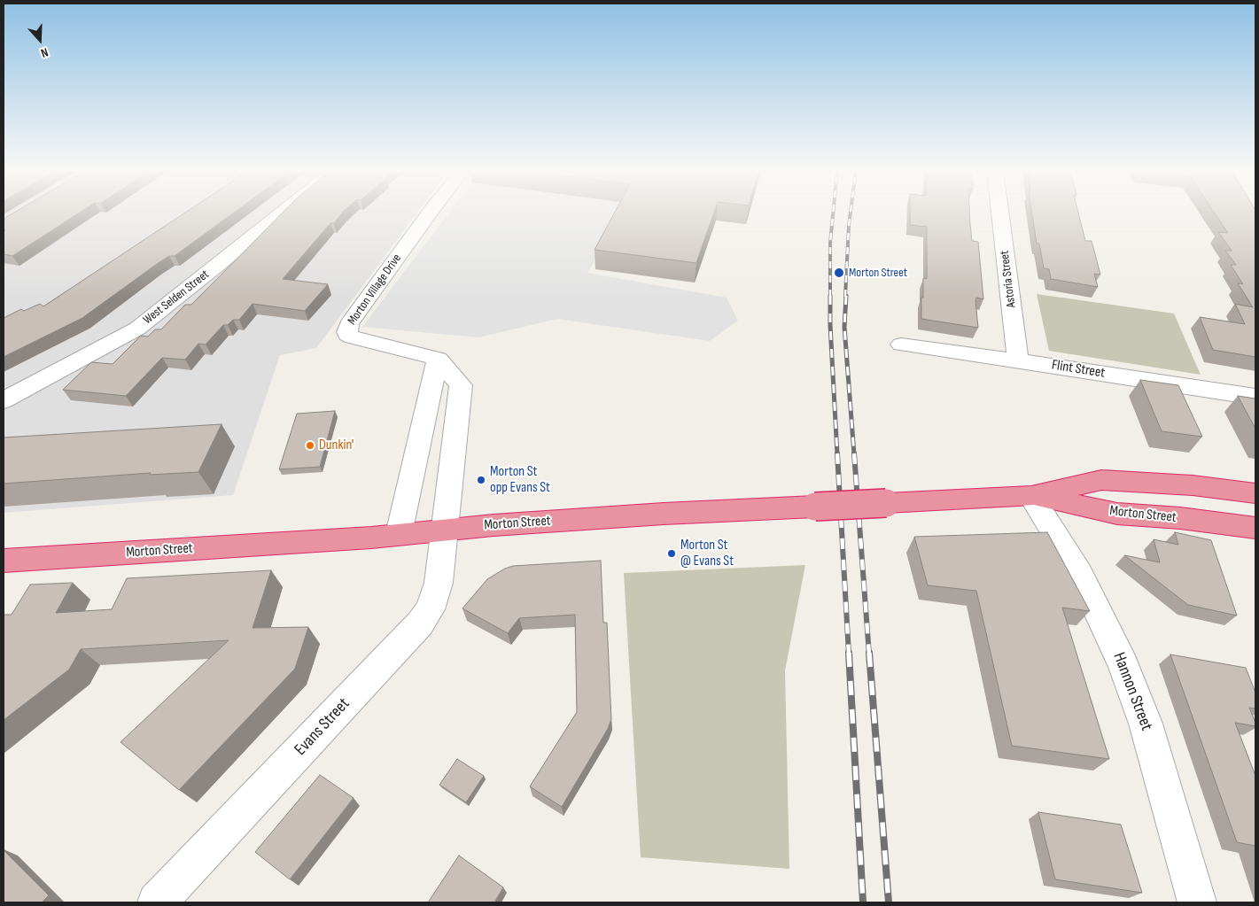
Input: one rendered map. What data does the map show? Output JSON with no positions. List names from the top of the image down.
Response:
{
  "streets": {
    "highway": ["Morton Street"],
    "street": [
      "Astoria Street",
      "Morton Village Drive",
      "West Selden Street",
      "Flint Street",
      "Hannon Street",
      "Evans Street"
    ]
  },
  "crossings": [
    ["Astoria Street", "Flint Street"],
    ["Morton Street", "Hannon Street"],
    ["Morton Street", "Evans Street"]
  ],
  "places": [
    "Morton Street",
    "Dunkin'",
    "Morton St opp Evans St",
    "Morton St @ Evans St"
  ],
  "north": "bottom"
}
